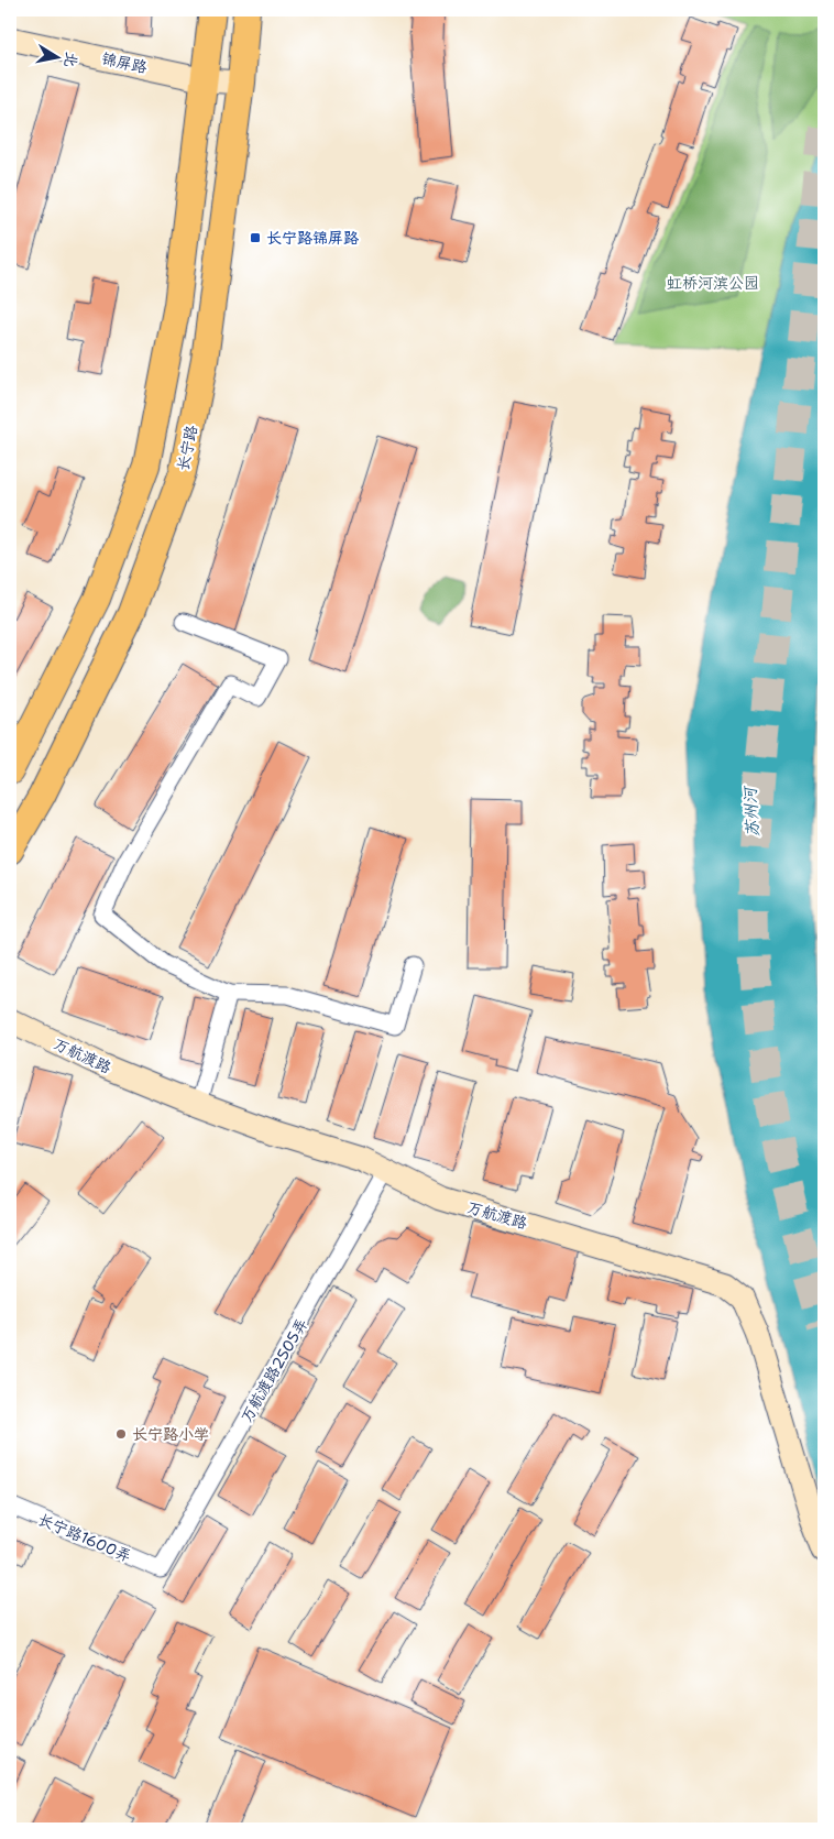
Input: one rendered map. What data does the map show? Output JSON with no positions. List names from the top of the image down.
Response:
{
  "streets": {
    "main road": ["长宁路"],
    "street": [
      "锦屏路",
      "万航渡路",
      "万航渡路2505弄",
      "长宁路1600弄"
    ]
  },
  "crossings": [
    ["锦屏路", "长宁路"],
    ["万航渡路", "万航渡路2505弄"],
    ["万航渡路2505弄", "长宁路1600弄"]
  ],
  "water": ["苏州河"],
  "parks": ["虹桥河滨公园"],
  "places": {
    "transit": ["长宁路锦屏路"],
    "other": ["长宁路小学"]
  },
  "north": "right"
}
